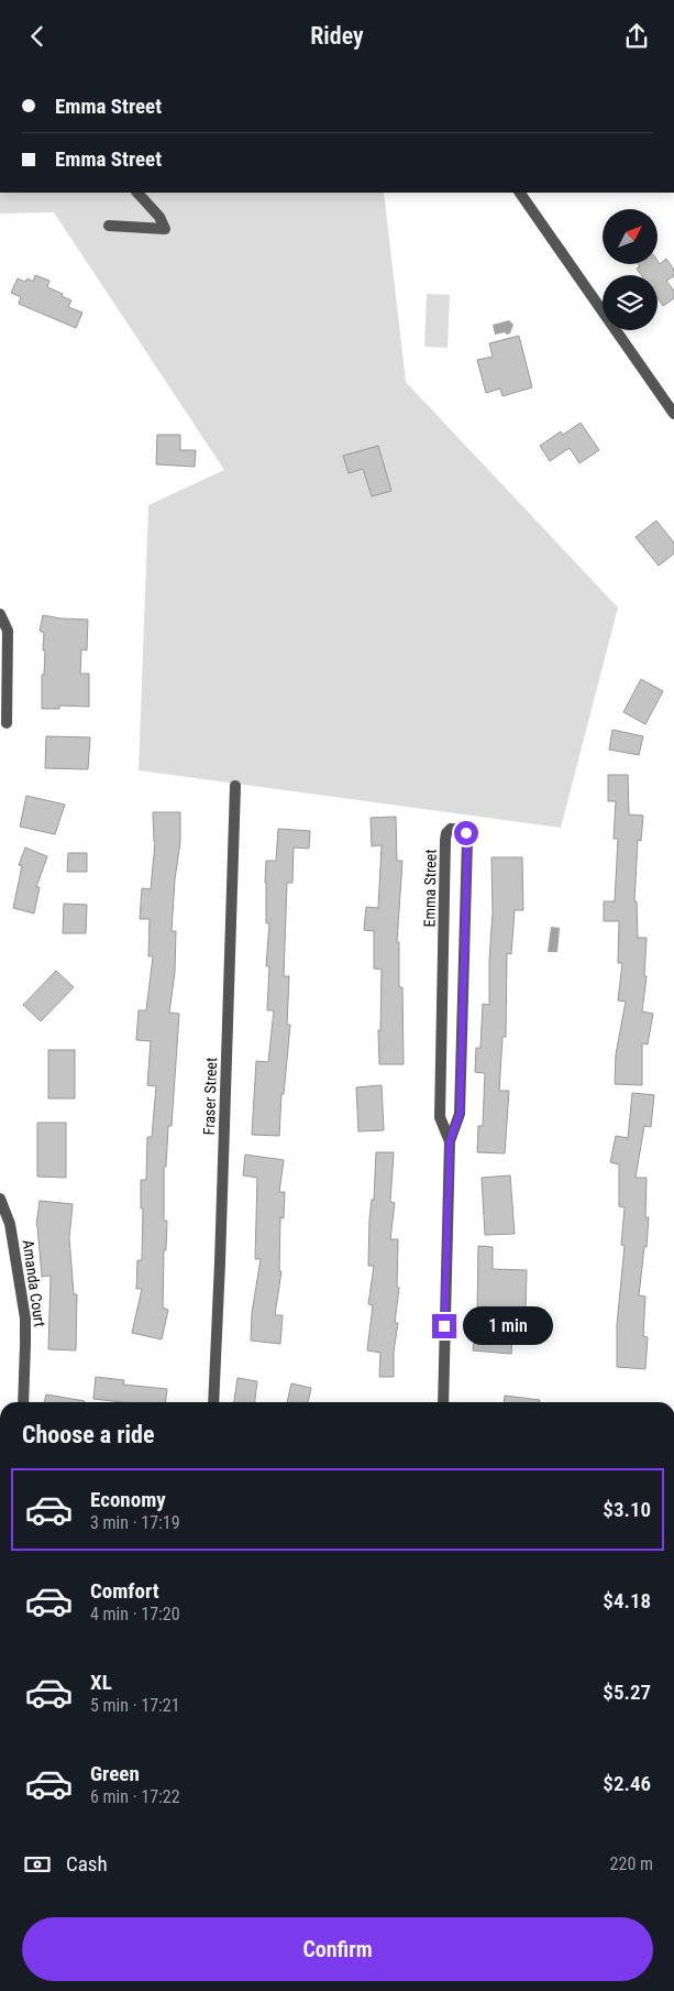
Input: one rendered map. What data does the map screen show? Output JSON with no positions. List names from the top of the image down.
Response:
{
  "streets": {
    "street": ["Emma Street", "Fraser Street", "Amanda Court"]
  },
  "north": "top right",
  "page": {
    "header": "Ridey",
    "banner": ["Emma Street", "Emma Street"],
    "bubble": "1 min",
    "heading": "Choose a ride",
    "list": [
      {
        "name": "Economy",
        "note": "3 min · 17:19",
        "value": "$3.10"
      },
      {
        "name": "Comfort",
        "note": "4 min · 17:20",
        "value": "$4.18"
      },
      {
        "name": "XL",
        "note": "5 min · 17:21",
        "value": "$5.27"
      },
      {
        "name": "Green",
        "note": "6 min · 17:22",
        "value": "$2.46"
      }
    ],
    "pay": ["Cash", "220 m"],
    "buttons": "Confirm"
  }
}
